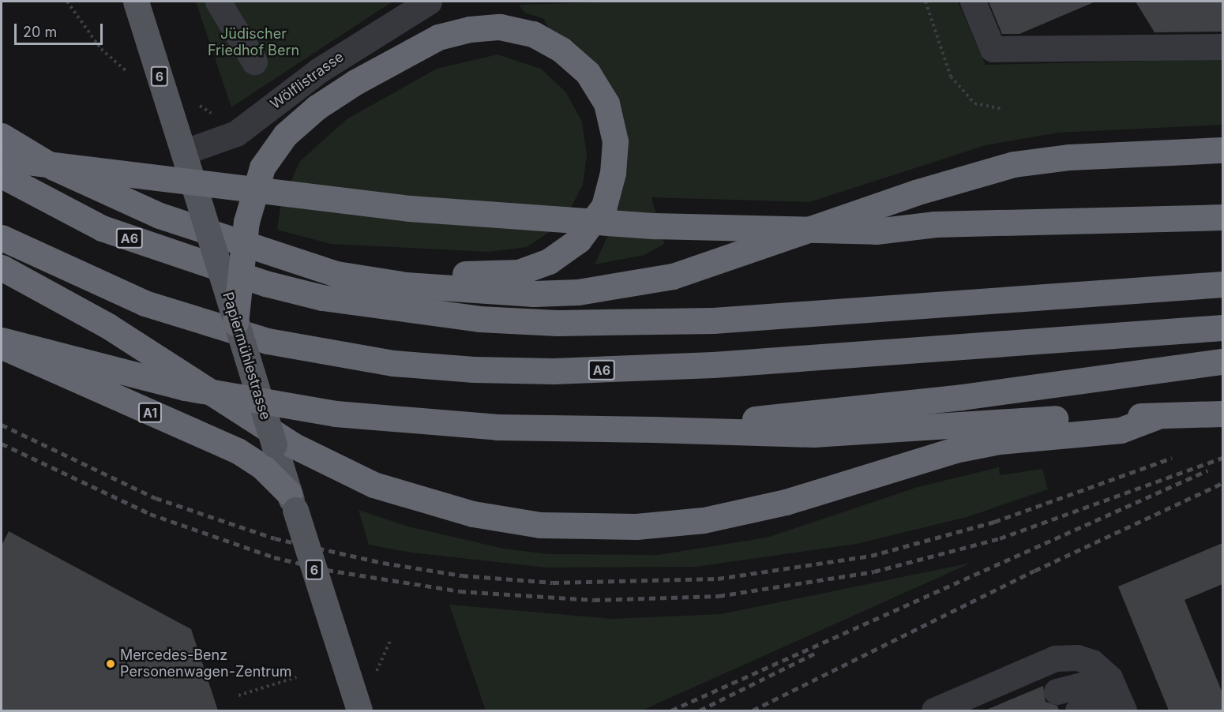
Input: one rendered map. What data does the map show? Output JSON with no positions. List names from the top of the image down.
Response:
{
  "streets": {
    "highway": ["A6", "A1"],
    "main road": ["6", "Papiermühlestrasse"],
    "lane": ["Wölflistrasse"]
  },
  "crossings": [
    ["Wölflistrasse", "Papiermühlestrasse"],
    ["Papiermühlestrasse", "A1"]
  ],
  "parks": ["Jüdischer Friedhof Bern"],
  "places": ["Mercedes-Benz Personenwagen-Zentrum"],
  "scale_bar": "20 m"
}
